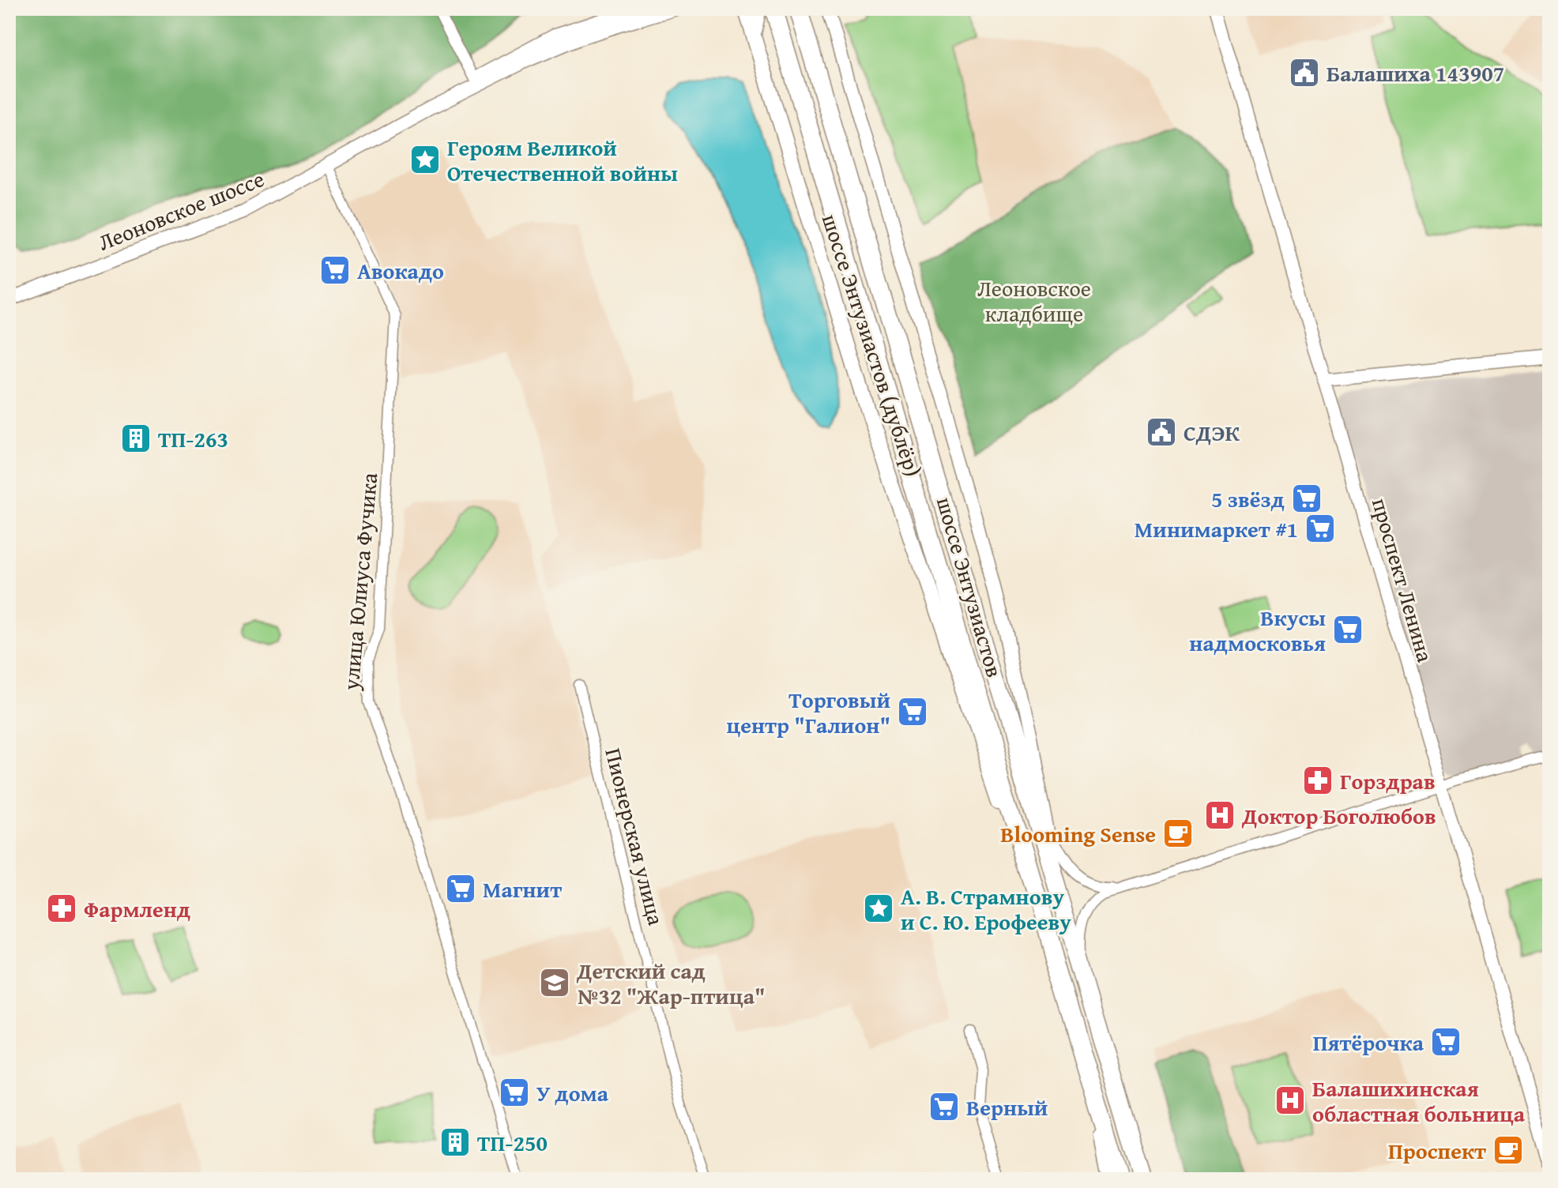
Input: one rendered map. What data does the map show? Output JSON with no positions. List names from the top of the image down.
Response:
{
  "streets": {
    "highway": ["шоссе Энтузиастов"],
    "main road": ["Леоновское шоссе", "шоссе Энтузиастов (дублёр)", "проспект Ленина"],
    "street": ["улица Юлиуса Фучика", "Пионерская улица"]
  },
  "crossings": [
    ["Леоновское шоссе", "улица Юлиуса Фучика"],
    ["шоссе Энтузиастов (дублёр)", "шоссе Энтузиастов"]
  ],
  "parks": ["Леоновское кладбище"],
  "places": {
    "public building": ["Балашиха 143907", "СДЭК"],
    "place": ["Героям Великой Отечественной войны", "А. В. Страмнову и С. Ю. Ерофееву"],
    "supermarket": [
      "Авокадо",
      "5 звёзд",
      "Минимаркет #1",
      "Вкусы надмосковья",
      "Торговый центр \"Галион\"",
      "Магнит",
      "Пятёрочка",
      "У дома",
      "Верный"
    ],
    "building": ["ТП-263", "ТП-250"],
    "pharmacy": ["Горздрав", "Фармленд"],
    "hospital": ["Доктор Боголюбов", "Балашихинская областная больница"],
    "cafe": ["Blooming Sense", "Проспект"],
    "school or university": ["Детский сад №32 \"Жар-птица\""]
  }
}
